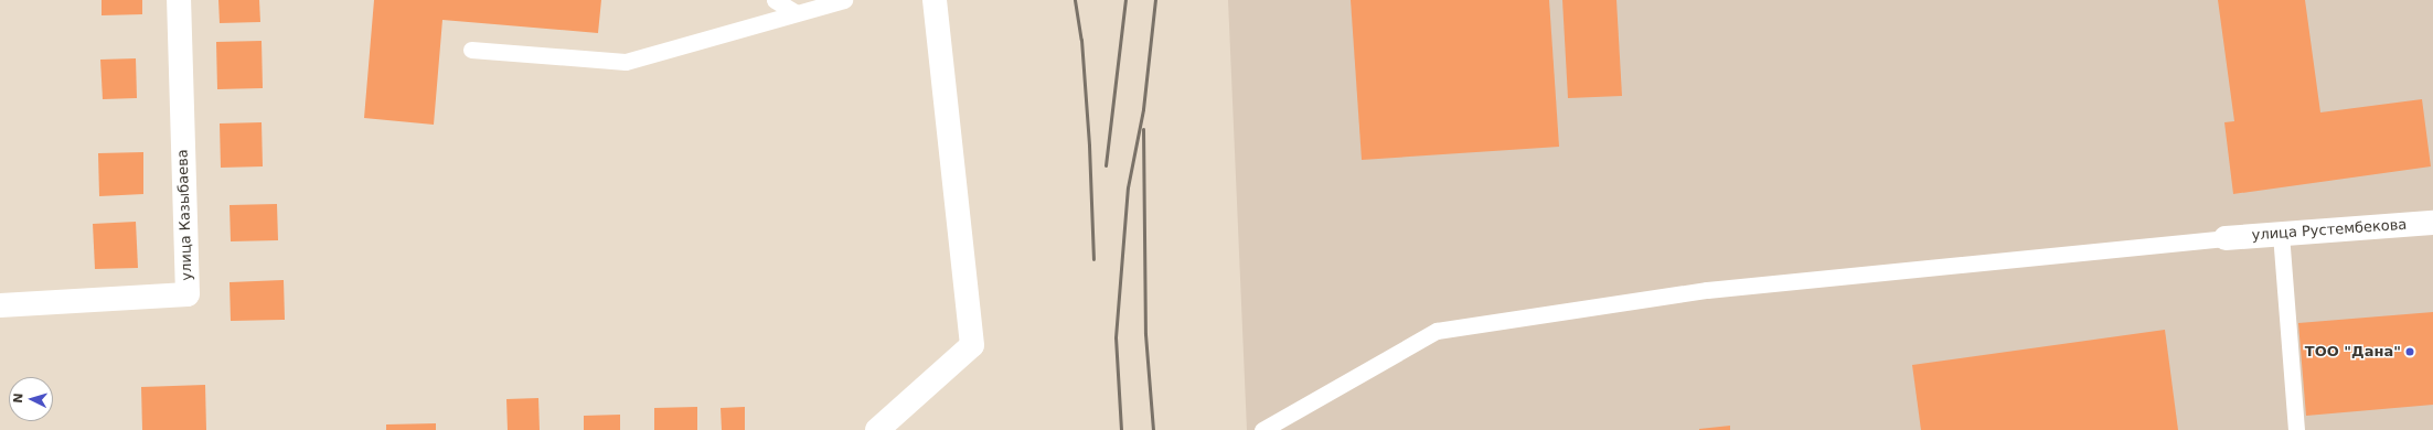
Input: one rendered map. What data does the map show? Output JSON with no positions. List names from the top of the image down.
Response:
{
  "streets": {
    "street": ["улица Казыбаева", "улица Рустембекова"]
  },
  "places": ["ТОО \"Дана\""],
  "north": "left"
}
